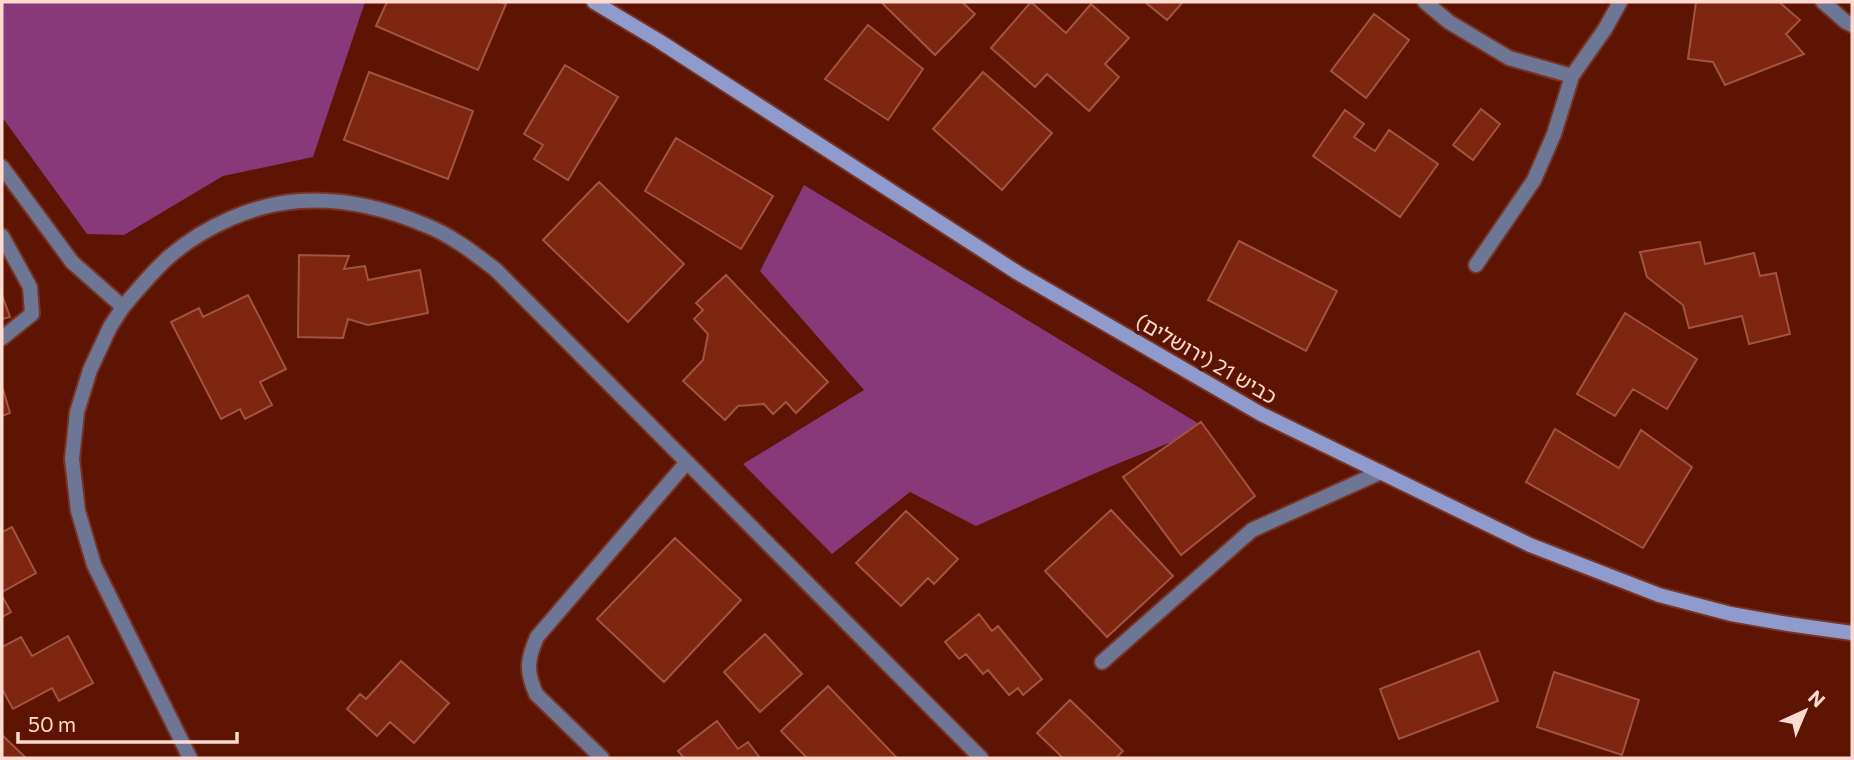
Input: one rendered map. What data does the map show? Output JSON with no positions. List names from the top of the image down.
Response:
{
  "streets": {
    "main road": ["כביש 21 (ירושלים)"]
  },
  "scale_bar": "50 m",
  "north": "top right"
}
